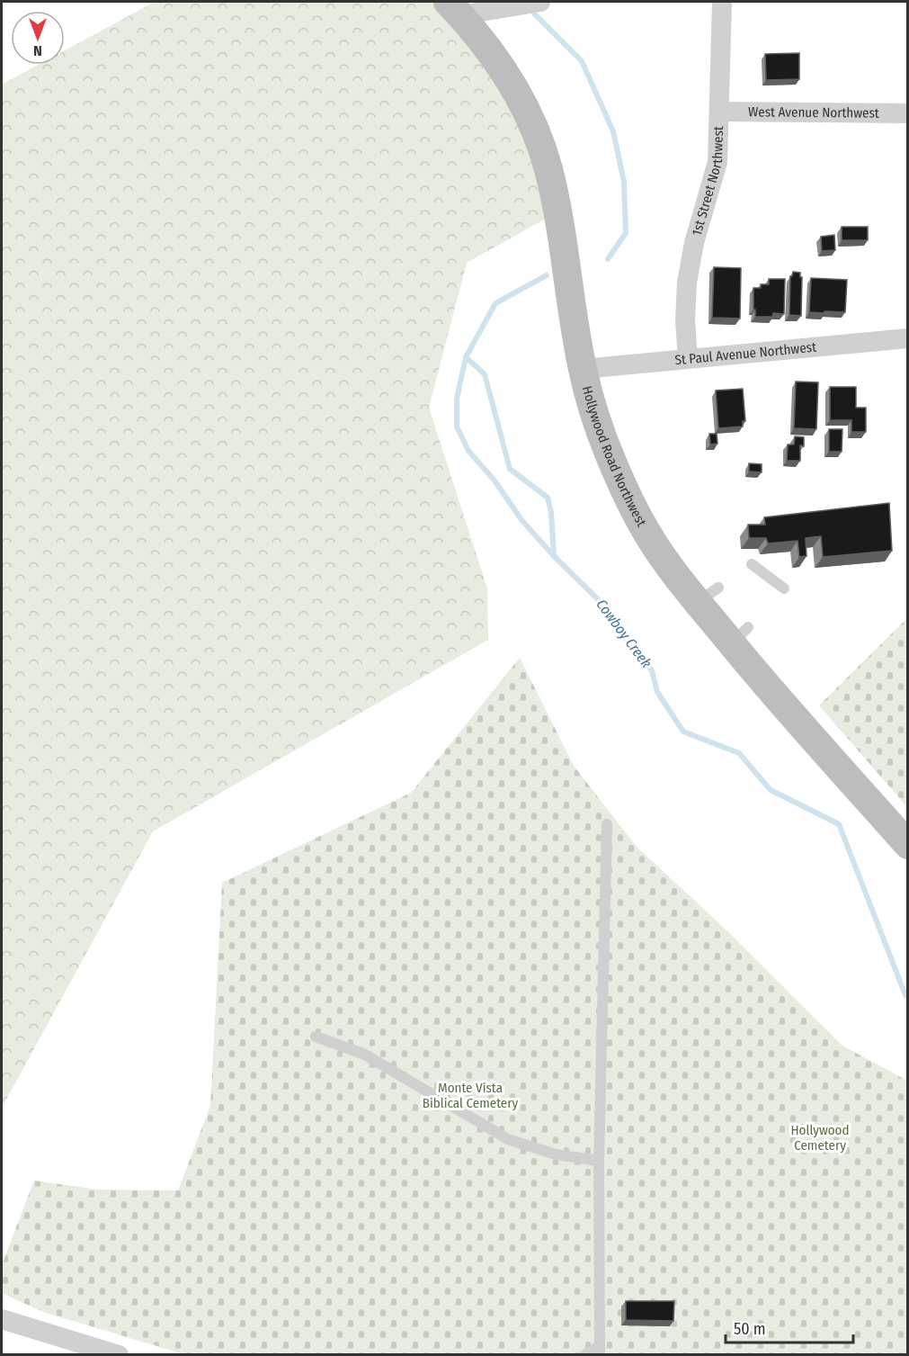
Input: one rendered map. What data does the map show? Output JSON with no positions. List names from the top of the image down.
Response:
{
  "streets": {
    "street": [
      "West Avenue Northwest",
      "1st Street Northwest",
      "St Paul Avenue Northwest",
      "Hollywood Road Northwest"
    ]
  },
  "crossings": [
    ["West Avenue Northwest", "1st Street Northwest"],
    ["1st Street Northwest", "St Paul Avenue Northwest"],
    ["St Paul Avenue Northwest", "Hollywood Road Northwest"]
  ],
  "water": ["Cowboy Creek"],
  "parks": ["Monte Vista Biblical Cemetery", "Hollywood Cemetery"],
  "scale_bar": "50 m",
  "north": "bottom"
}
